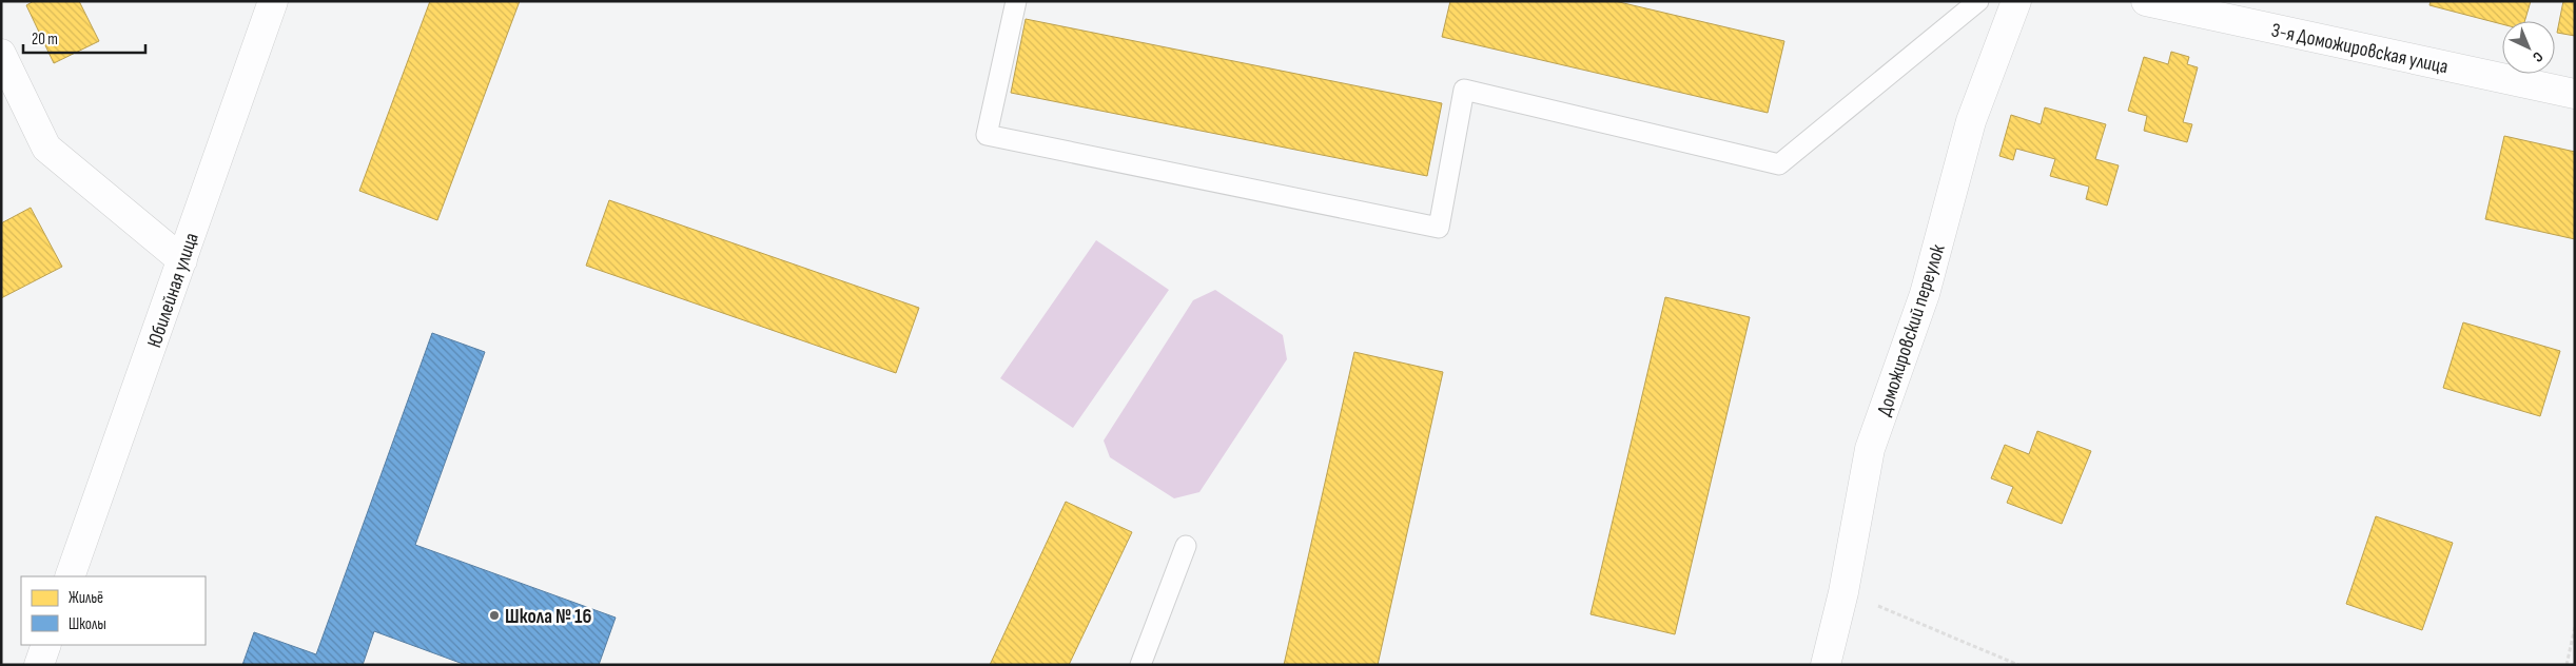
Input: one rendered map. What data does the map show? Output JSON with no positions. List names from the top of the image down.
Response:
{
  "streets": {
    "street": ["3-я Доможировская улица", "Юбилейная улица", "Доможировский переулок"]
  },
  "places": ["Школа № 16"],
  "legend": ["Жильё", "Школы"],
  "scale_bar": "20 m",
  "north": "bottom right"
}
